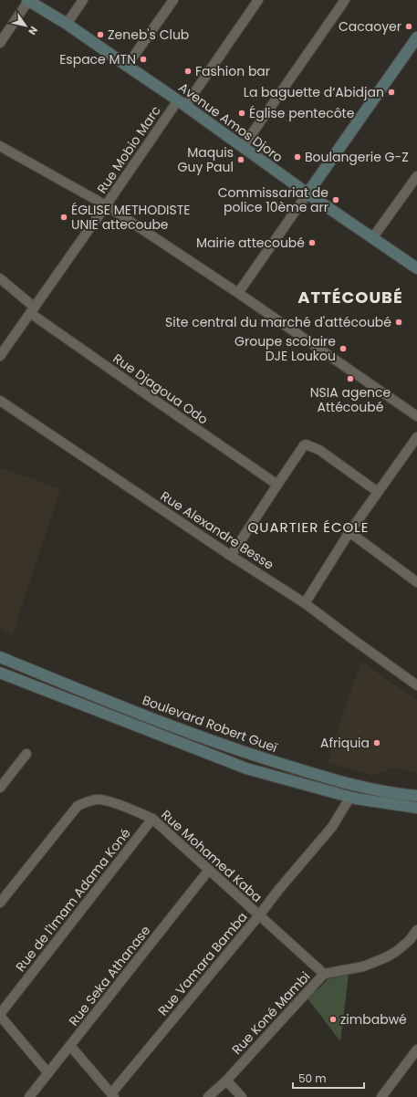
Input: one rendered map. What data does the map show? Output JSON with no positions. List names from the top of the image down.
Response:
{
  "streets": {
    "main road": ["Avenue Amos Djoro", "Boulevard Robert Gueï"],
    "street": [
      "Rue Mobio Marc",
      "Rue Djagoua Odo",
      "Rue Alexandre Besse",
      "Rue Mohamed Kaba",
      "Rue de l'Imam Adama Koné",
      "Rue Vamara Bamba",
      "Rue Seka Athanase",
      "Rue Koné Mambi"
    ]
  },
  "crossings": [
    ["Avenue Amos Djoro", "Rue Mobio Marc"],
    ["Rue Mobio Marc", "Rue Djagoua Odo"],
    ["Rue Mohamed Kaba", "Rue de l'Imam Adama Koné"],
    ["Rue Mohamed Kaba", "Rue Vamara Bamba"],
    ["Rue Mohamed Kaba", "Rue Seka Athanase"],
    ["Rue Mohamed Kaba", "Rue Koné Mambi"]
  ],
  "districts": ["ATTÉCOUBÉ", "QUARTIER ÉCOLE"],
  "places": [
    "Cacaoyer",
    "Zeneb's Club",
    "Espace MTN",
    "Fashion bar",
    "La baguette d‘Abidjan",
    "Église pentecôte",
    "Boulangerie G-Z",
    "Maquis Guy Paul",
    "Commissariat de police 10ème arr",
    "ÉGLISE METHODISTE UNIE attecoube",
    "Mairie attecoubé",
    "Site central du marché d'attécoubé",
    "Groupe scolaire DJE Loukou",
    "NSIA agence Attécoubé",
    "Afriquia",
    "zimbabwé"
  ],
  "scale_bar": "50 m",
  "north": "bottom right"
}
